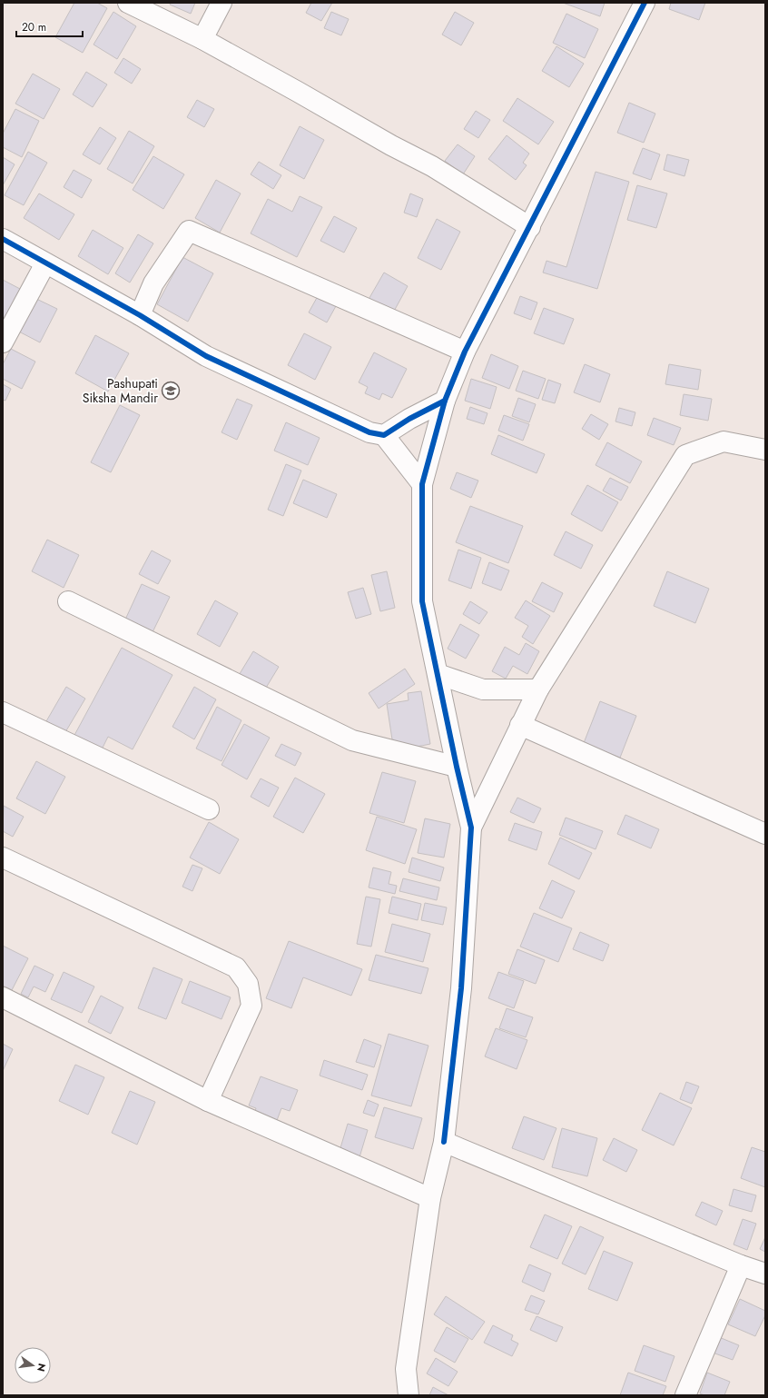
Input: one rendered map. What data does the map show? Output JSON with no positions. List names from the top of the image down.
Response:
{
  "places": {
    "school or university": ["Pashupati Siksha Mandir"]
  },
  "scale_bar": "20 m",
  "north": "right"
}
